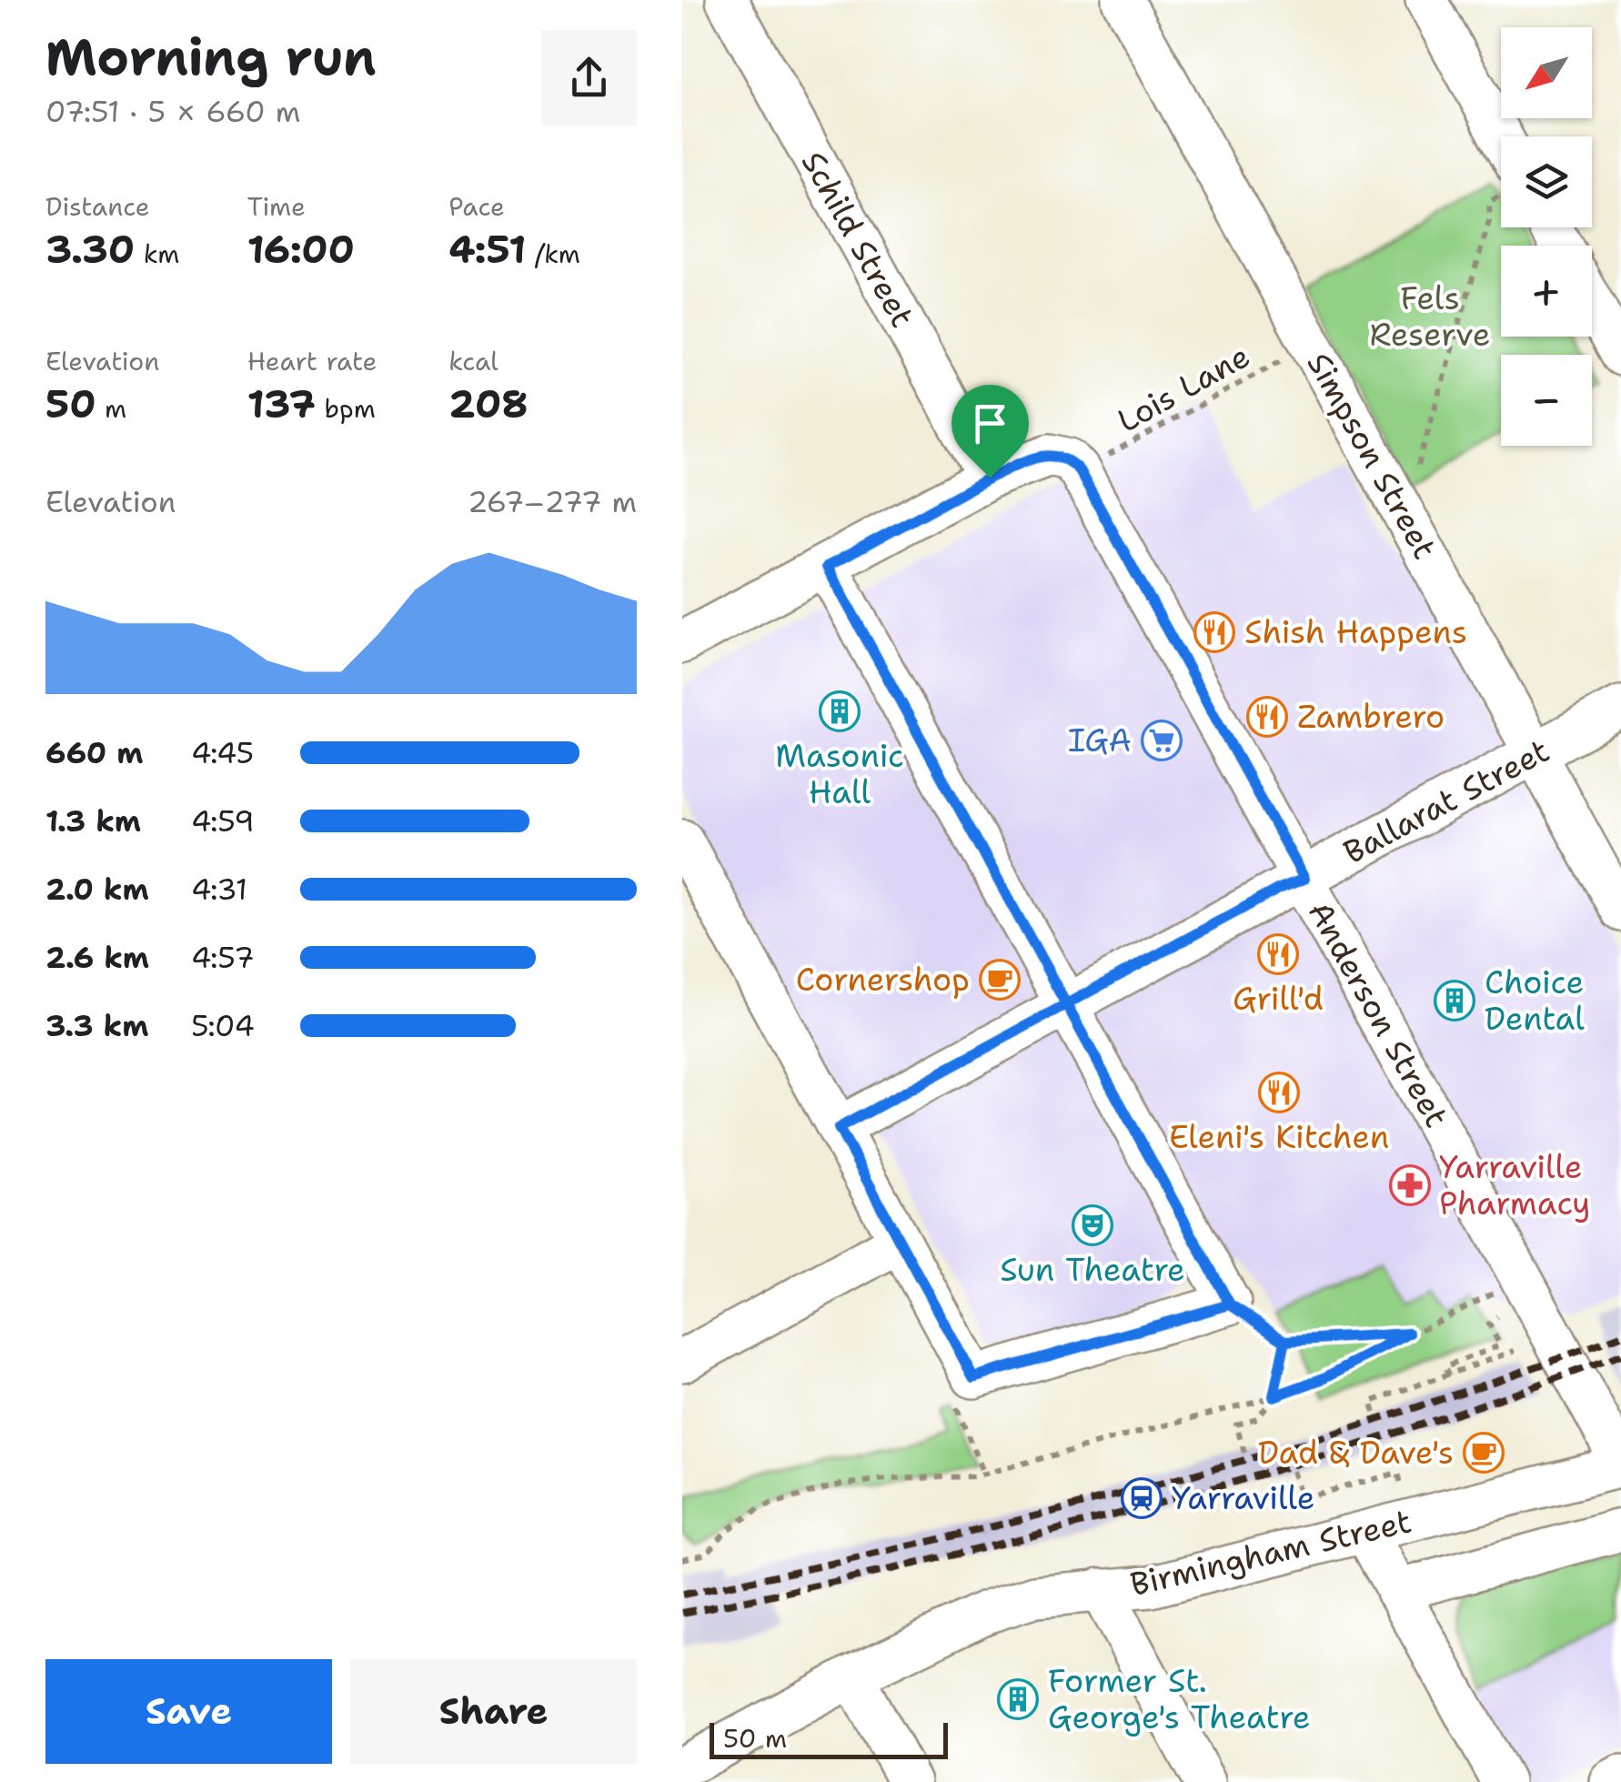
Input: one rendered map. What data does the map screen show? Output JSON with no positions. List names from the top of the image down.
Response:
{
  "streets": {
    "street": [
      "Schild Street",
      "Simpson Street",
      "Ballarat Street",
      "Anderson Street",
      "Birmingham Street"
    ],
    "path": ["Lois Lane"]
  },
  "crossings": [
    ["Lois Lane", "Simpson Street"],
    ["Lois Lane", "Anderson Street"],
    ["Simpson Street", "Ballarat Street"],
    ["Ballarat Street", "Anderson Street"],
    ["Anderson Street", "Birmingham Street"]
  ],
  "parks": ["Fels Reserve"],
  "places": {
    "restaurant": [
      "Shish Happens",
      "Zambrero",
      "Grill'd",
      "Eleni's Kitchen"
    ],
    "building": ["Masonic Hall", "Choice Dental", "Former St. George's Theatre"],
    "supermarket": ["IGA"],
    "cafe": ["Cornershop", "Dad & Dave's"],
    "pharmacy": ["Yarraville Pharmacy"],
    "theatre": ["Sun Theatre"],
    "station": ["Yarraville"]
  },
  "scale_bar": "50 m",
  "north": "bottom left",
  "page": {
    "heading": ["Morning run", "07:51 · 5 × 660 m"],
    "map_buttons": ["+", "−"],
    "stats": [
      ["Distance", "3.30 km"],
      ["Time", "16:00"],
      ["Pace", "4:51 /km"],
      ["Elevation", "50 m"],
      ["Heart rate", "137 bpm"],
      ["kcal", "208"]
    ],
    "chart": ["Elevation", "267–277 m"],
    "list": [
      {
        "name": "660 m",
        "note": "4:45"
      },
      {
        "name": "1.3 km",
        "note": "4:59"
      },
      {
        "name": "2.0 km",
        "note": "4:31"
      },
      {
        "name": "2.6 km",
        "note": "4:57"
      },
      {
        "name": "3.3 km",
        "note": "5:04"
      }
    ],
    "buttons": ["Save", "Share"],
    "scale": "50 m"
  }
}
